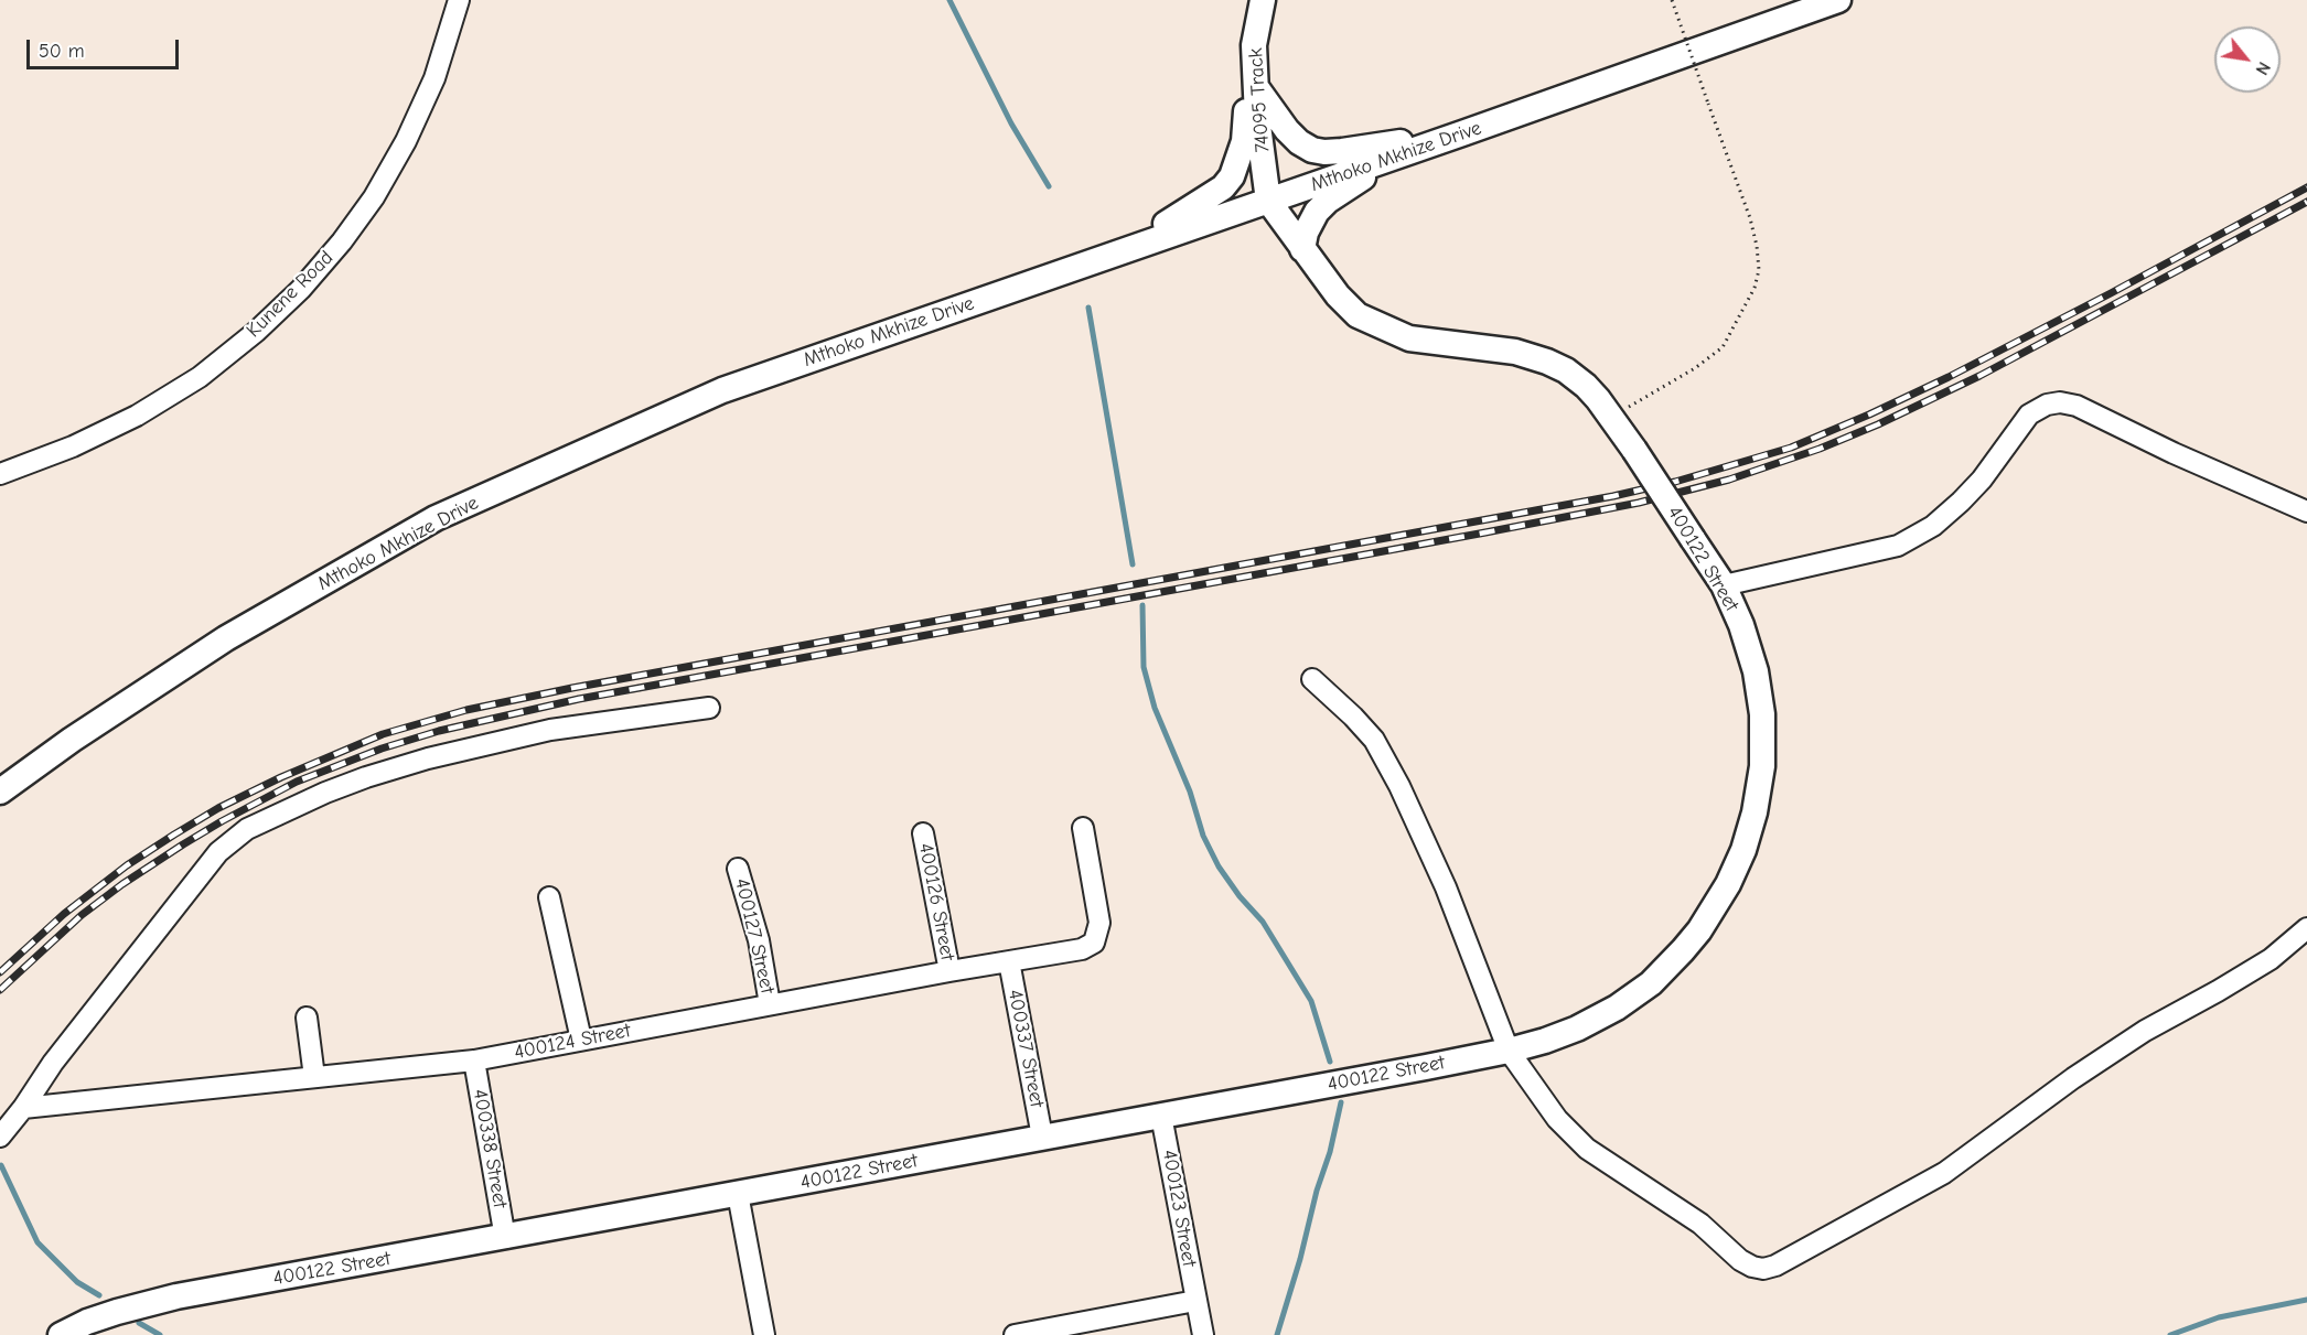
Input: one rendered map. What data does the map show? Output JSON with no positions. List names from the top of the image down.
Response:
{
  "streets": {
    "street": [
      "74095 Track",
      "Mthoko Mkhize Drive",
      "Kunene Road",
      "400122 Street",
      "400126 Street",
      "400127 Street",
      "400124 Street",
      "400337 Street",
      "400338 Street",
      "400123 Street"
    ]
  },
  "crossings": [
    ["74095 Track", "Mthoko Mkhize Drive"],
    ["74095 Track", "400122 Street"],
    ["Mthoko Mkhize Drive", "400122 Street"],
    ["400122 Street", "400337 Street"],
    ["400122 Street", "400338 Street"],
    ["400122 Street", "400123 Street"],
    ["400126 Street", "400124 Street"],
    ["400127 Street", "400124 Street"],
    ["400124 Street", "400337 Street"],
    ["400124 Street", "400338 Street"]
  ],
  "scale_bar": "50 m",
  "north": "bottom right"
}
